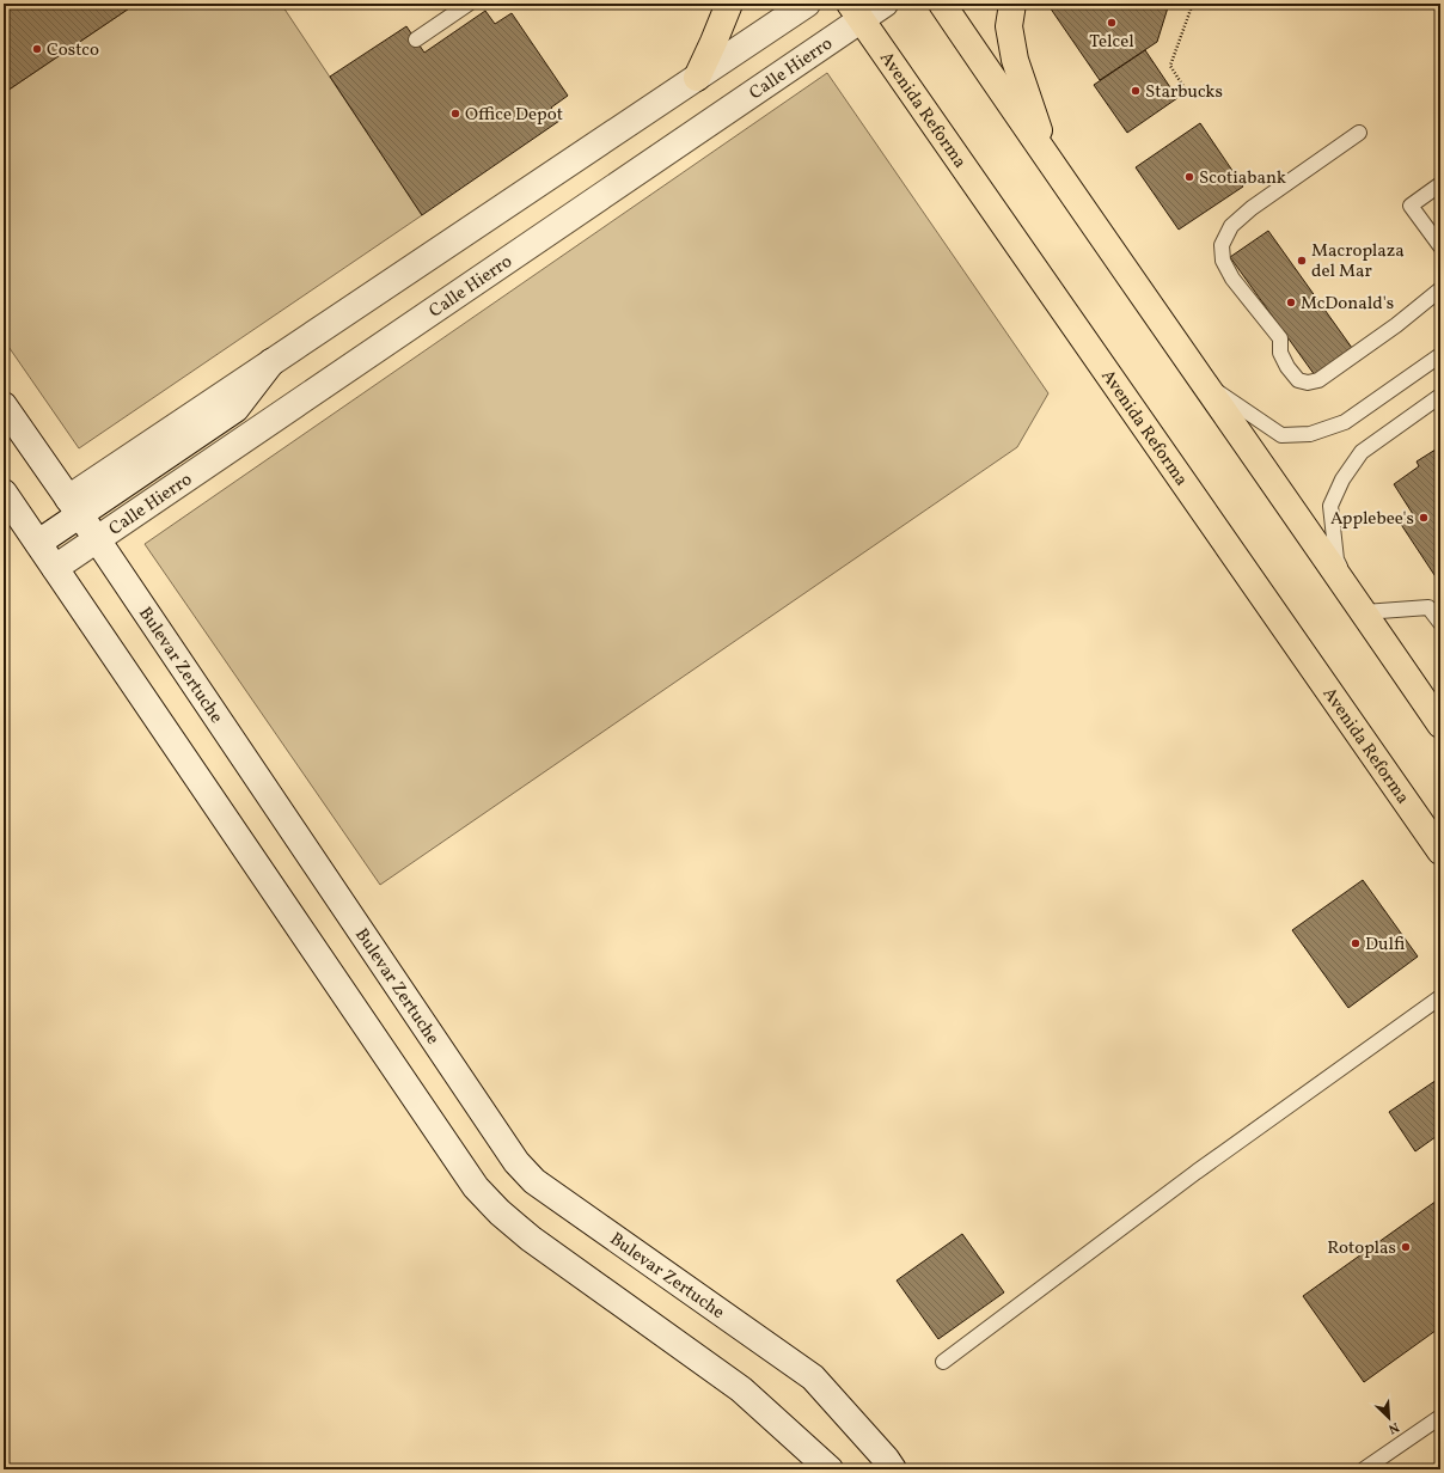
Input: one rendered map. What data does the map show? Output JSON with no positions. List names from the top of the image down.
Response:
{
  "streets": {
    "highway": ["Avenida Reforma"],
    "main road": ["Calle Hierro", "Bulevar Zertuche"]
  },
  "crossings": [
    ["Calle Hierro", "Avenida Reforma"],
    ["Calle Hierro", "Bulevar Zertuche"]
  ],
  "places": [
    "Telcel",
    "Costco",
    "Starbucks",
    "Office Depot",
    "Scotiabank",
    "Macroplaza del Mar",
    "McDonald's",
    "Applebee's",
    "Dulfi",
    "Rotoplas"
  ],
  "north": "bottom right"
}
